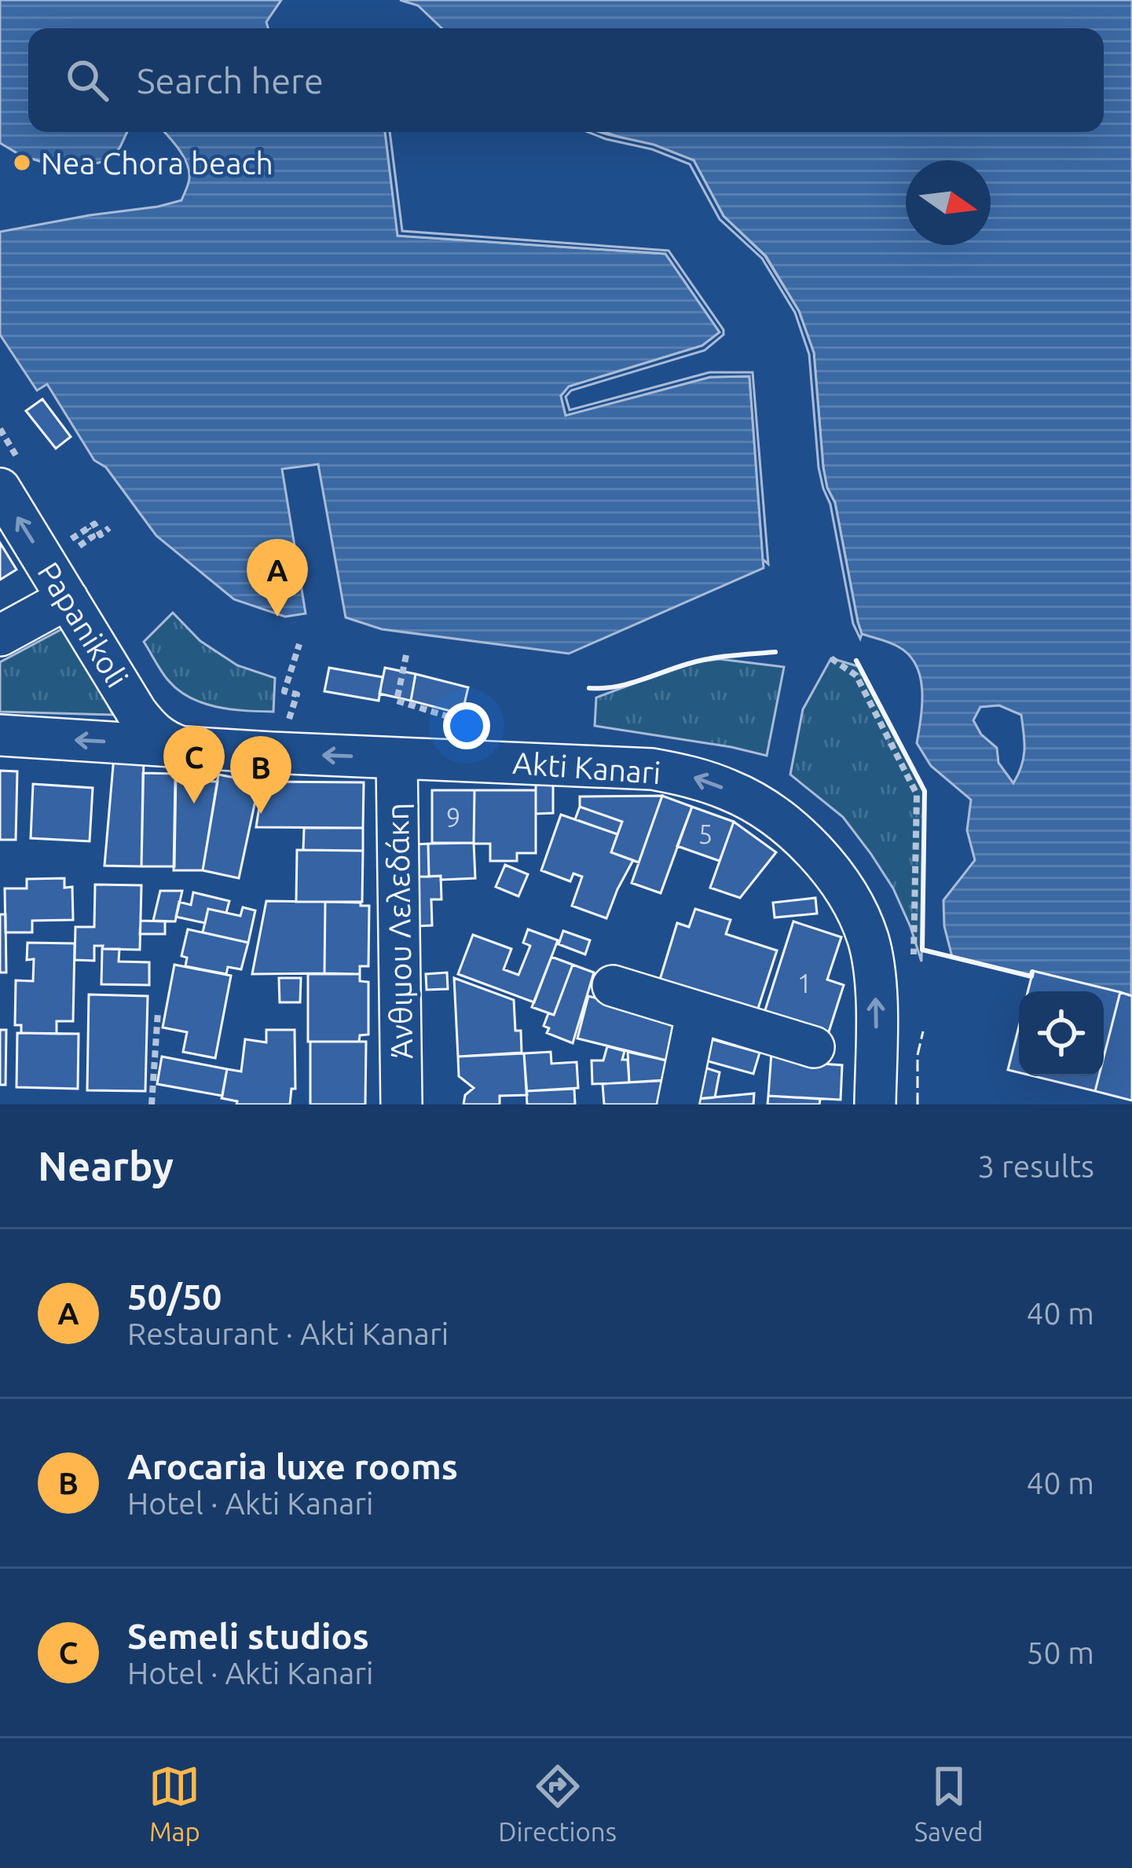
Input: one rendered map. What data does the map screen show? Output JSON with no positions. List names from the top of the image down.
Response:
{
  "streets": {
    "street": ["Papanikoli", "Akti Kanari", "Άνθιμου Λελεδάκη"]
  },
  "crossings": [
    ["Papanikoli", "Akti Kanari"],
    ["Akti Kanari", "Άνθιμου Λελεδάκη"]
  ],
  "one_way": ["Papanikoli", "Akti Kanari"],
  "places": ["Nea Chora beach"],
  "house_numbers": ["9", "5", "1"],
  "north": "right",
  "page": {
    "search": "Search here",
    "pins": ["A", "C", "B"],
    "heading": ["Nearby", "3 results"],
    "list": [
      {
        "mark": "A",
        "name": "50/50",
        "note": "Restaurant · Akti Kanari",
        "value": "40 m"
      },
      {
        "mark": "B",
        "name": "Arocaria luxe rooms",
        "note": "Hotel · Akti Kanari",
        "value": "40 m"
      },
      {
        "mark": "C",
        "name": "Semeli studios",
        "note": "Hotel · Akti Kanari",
        "value": "50 m"
      }
    ],
    "nav": ["Map", "Directions", "Saved"]
  }
}
